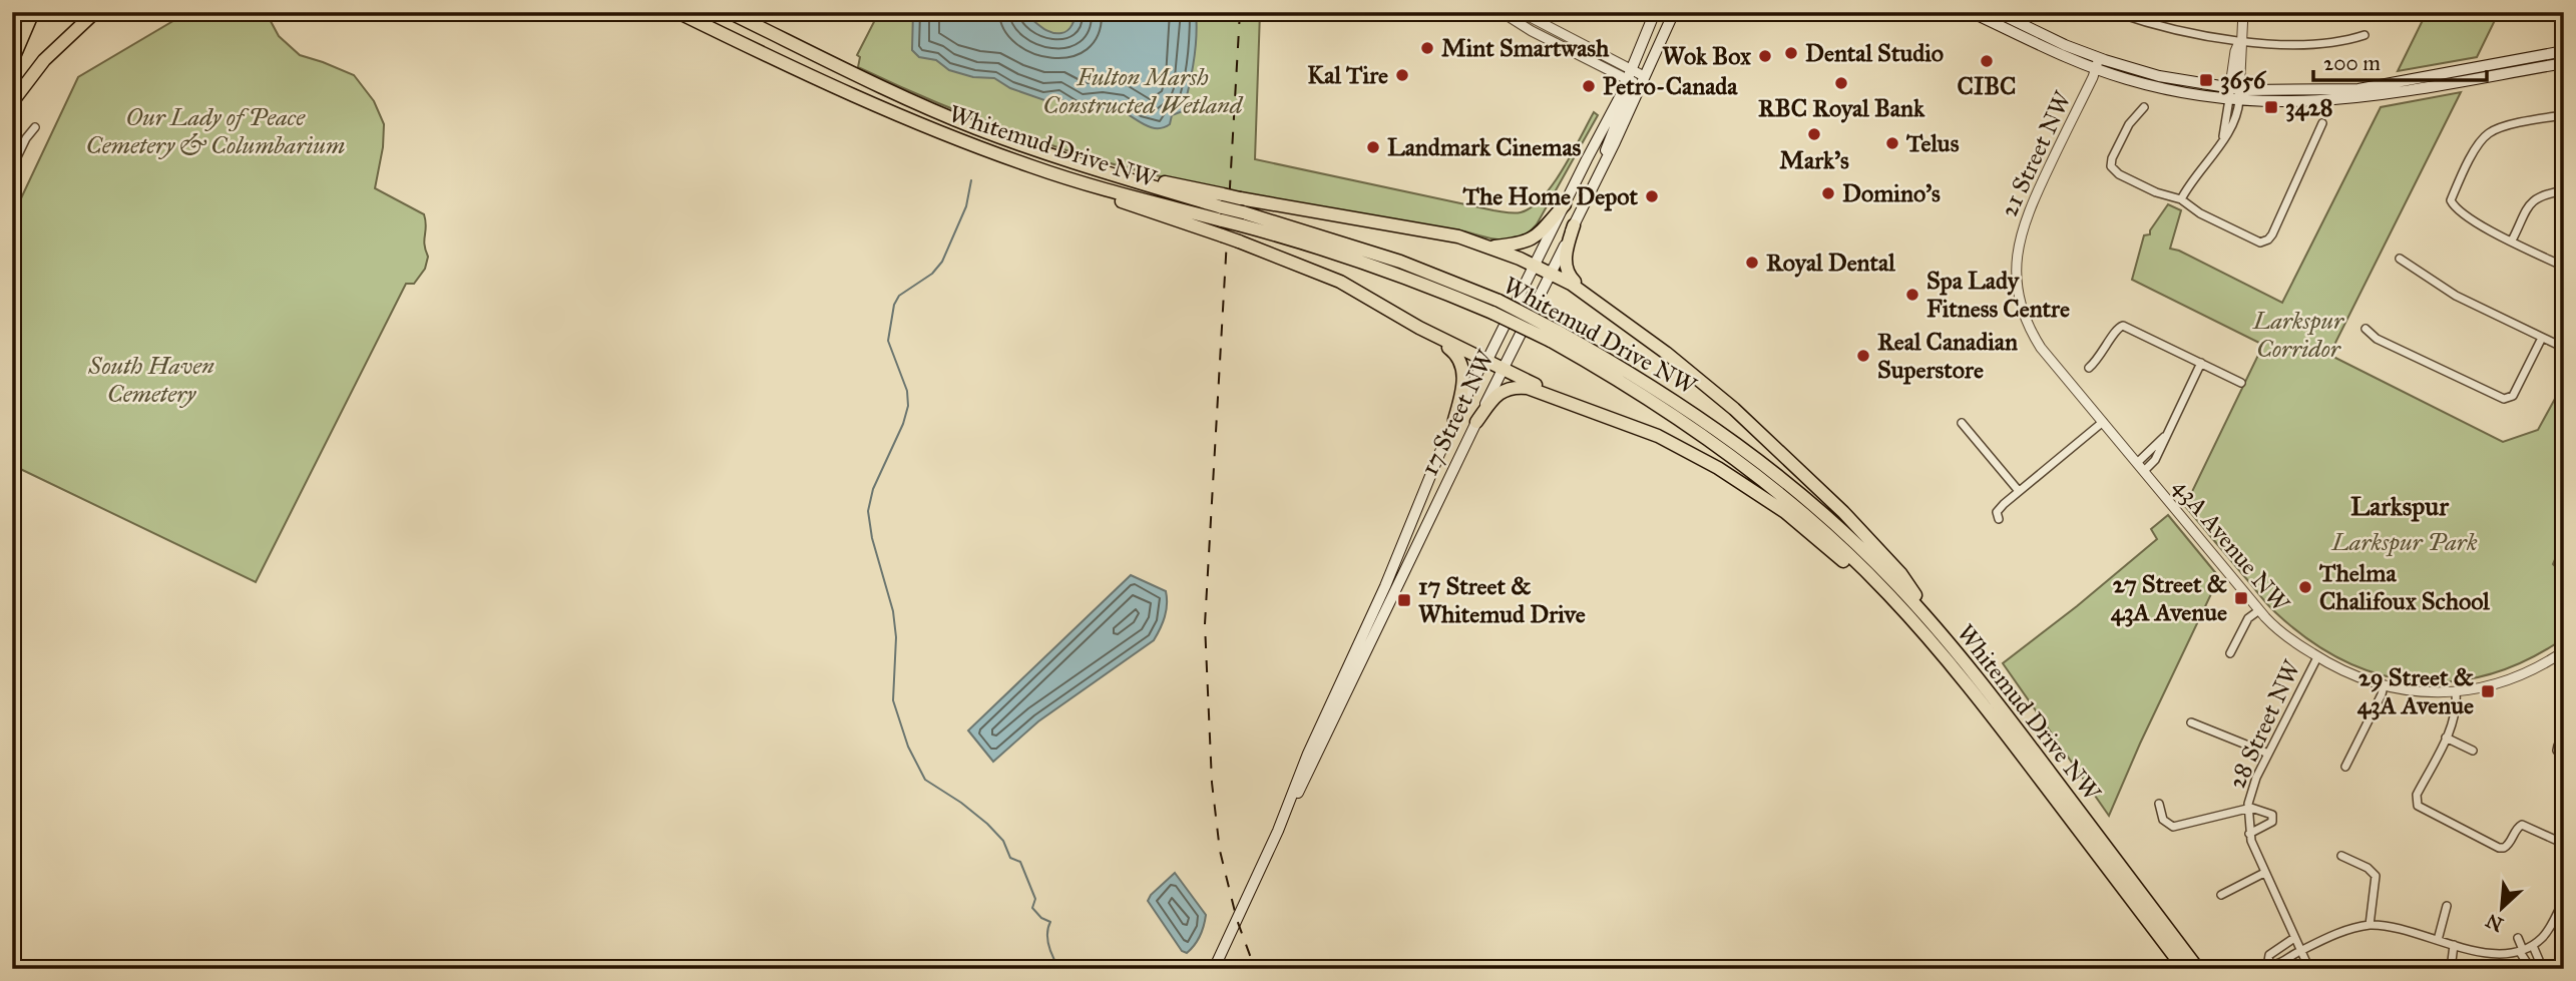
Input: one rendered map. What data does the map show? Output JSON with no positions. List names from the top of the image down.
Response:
{
  "streets": {
    "highway": ["Whitemud Drive NW"],
    "main road": ["17 Street NW"],
    "street": ["21 Street NW", "43A Avenue NW", "28 Street NW"]
  },
  "crossings": [
    ["21 Street NW", "43A Avenue NW"],
    ["43A Avenue NW", "28 Street NW"]
  ],
  "districts": ["Larkspur"],
  "parks": [
    "Fulton Marsh Constructed Wetland",
    "Our Lady of Peace Cemetery & Columbarium",
    "Larkspur Corridor",
    "South Haven Cemetery",
    "Larkspur Park"
  ],
  "places": {
    "other": [
      "Mint Smartwash",
      "Dental Studio",
      "Wok Box",
      "CIBC",
      "Kal Tire",
      "RBC Royal Bank",
      "Petro-Canada",
      "Mark's",
      "Telus",
      "Landmark Cinemas",
      "Domino's",
      "The Home Depot",
      "Royal Dental",
      "Spa Lady Fitness Centre",
      "Real Canadian Superstore",
      "Thelma Chalifoux School"
    ],
    "transit": [
      "3656",
      "3428",
      "27 Street & 43A Avenue",
      "17 Street & Whitemud Drive",
      "29 Street & 43A Avenue"
    ]
  },
  "scale_bar": "200 m",
  "north": "bottom left"
}
